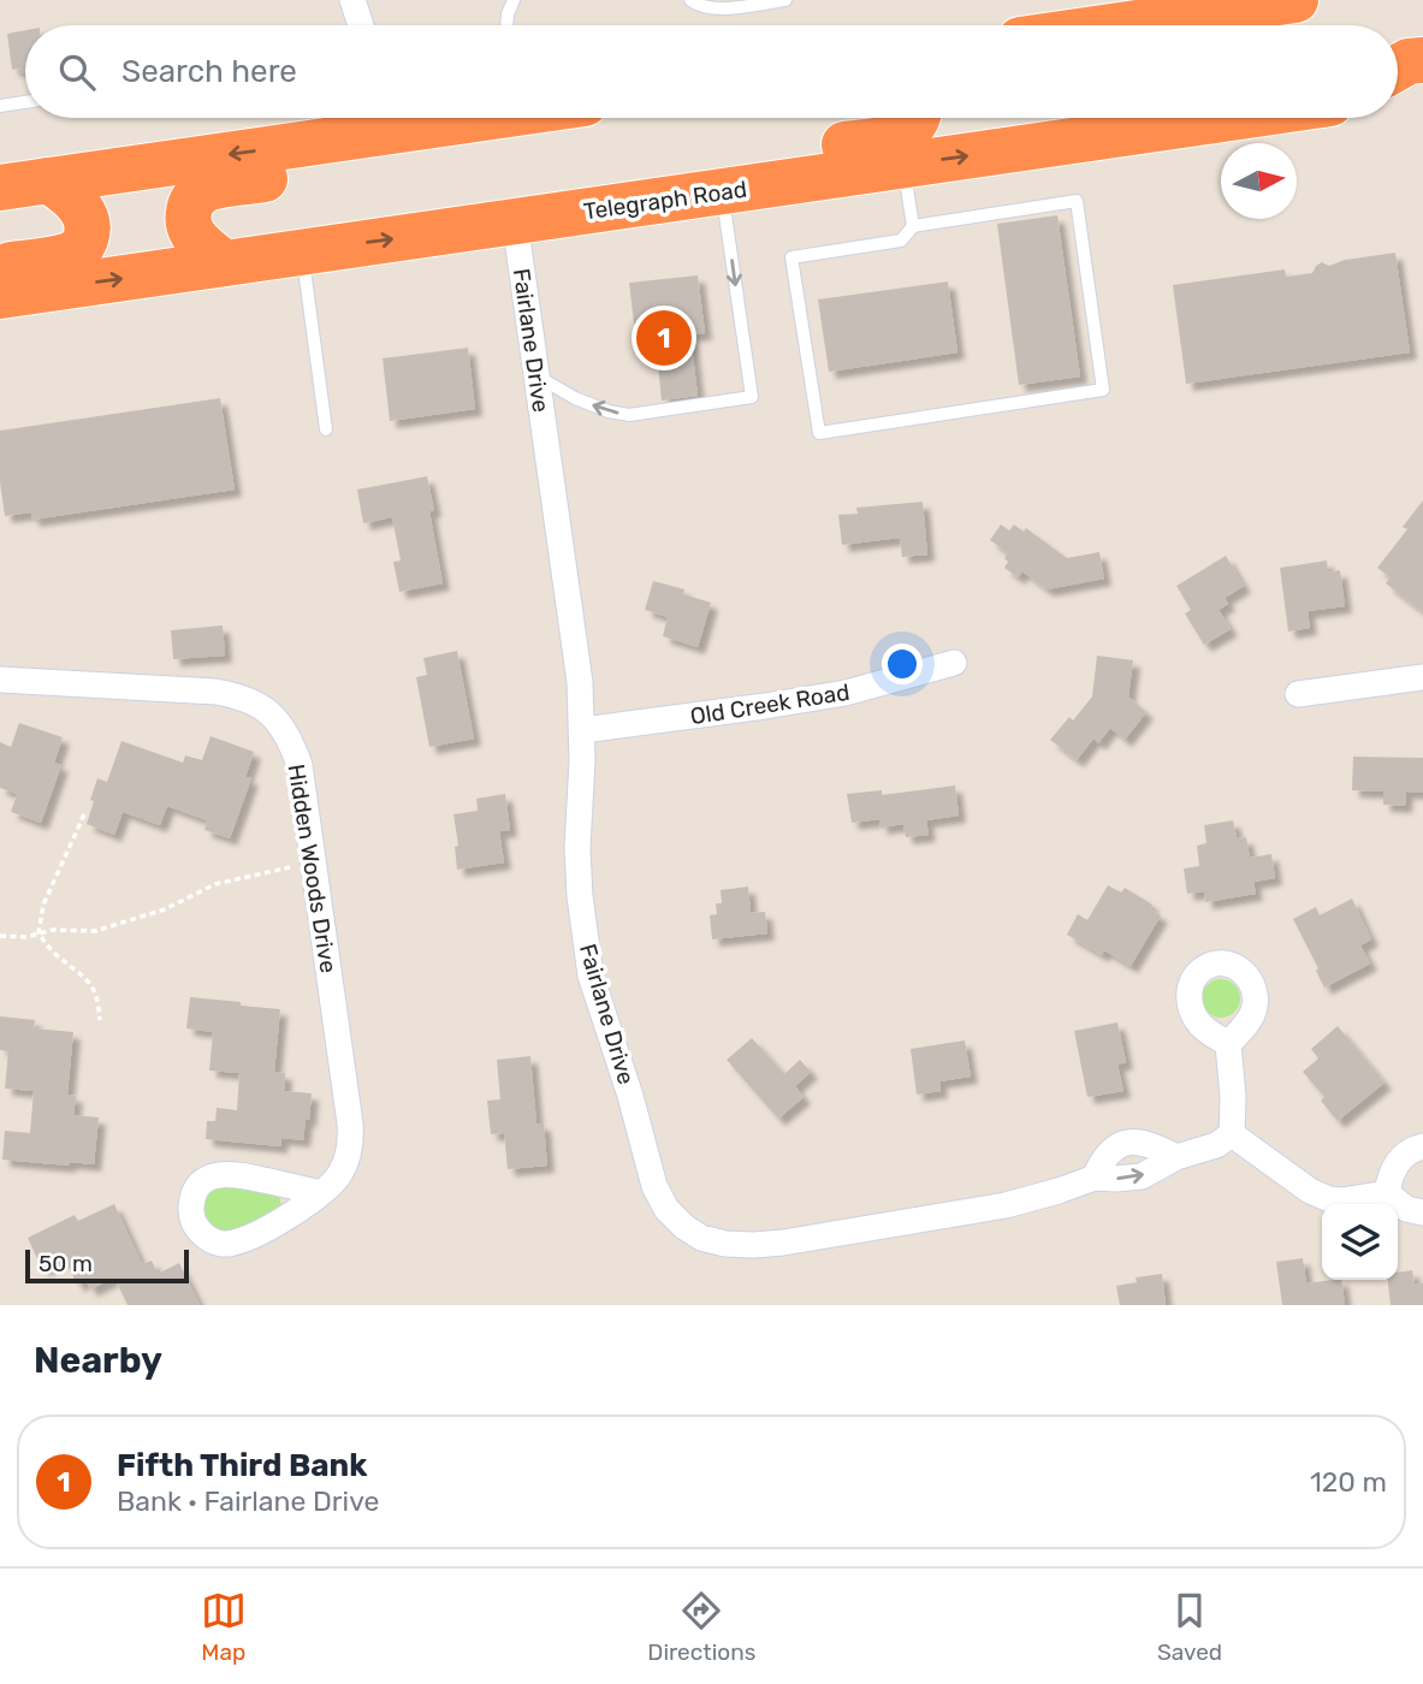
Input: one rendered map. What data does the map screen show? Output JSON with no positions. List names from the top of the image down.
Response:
{
  "streets": {
    "highway": ["Telegraph Road"],
    "street": ["Fairlane Drive", "Old Creek Road", "Hidden Woods Drive"]
  },
  "crossings": [
    ["Telegraph Road", "Fairlane Drive"],
    ["Fairlane Drive", "Old Creek Road"]
  ],
  "scale_bar": "50 m",
  "north": "right",
  "page": {
    "search": "Search here",
    "pins": "1",
    "scale": "50 m",
    "heading": "Nearby",
    "list": [
      {
        "mark": "1",
        "name": "Fifth Third Bank",
        "note": "Bank · Fairlane Drive",
        "value": "120 m"
      }
    ],
    "nav": ["Map", "Directions", "Saved"]
  }
}
